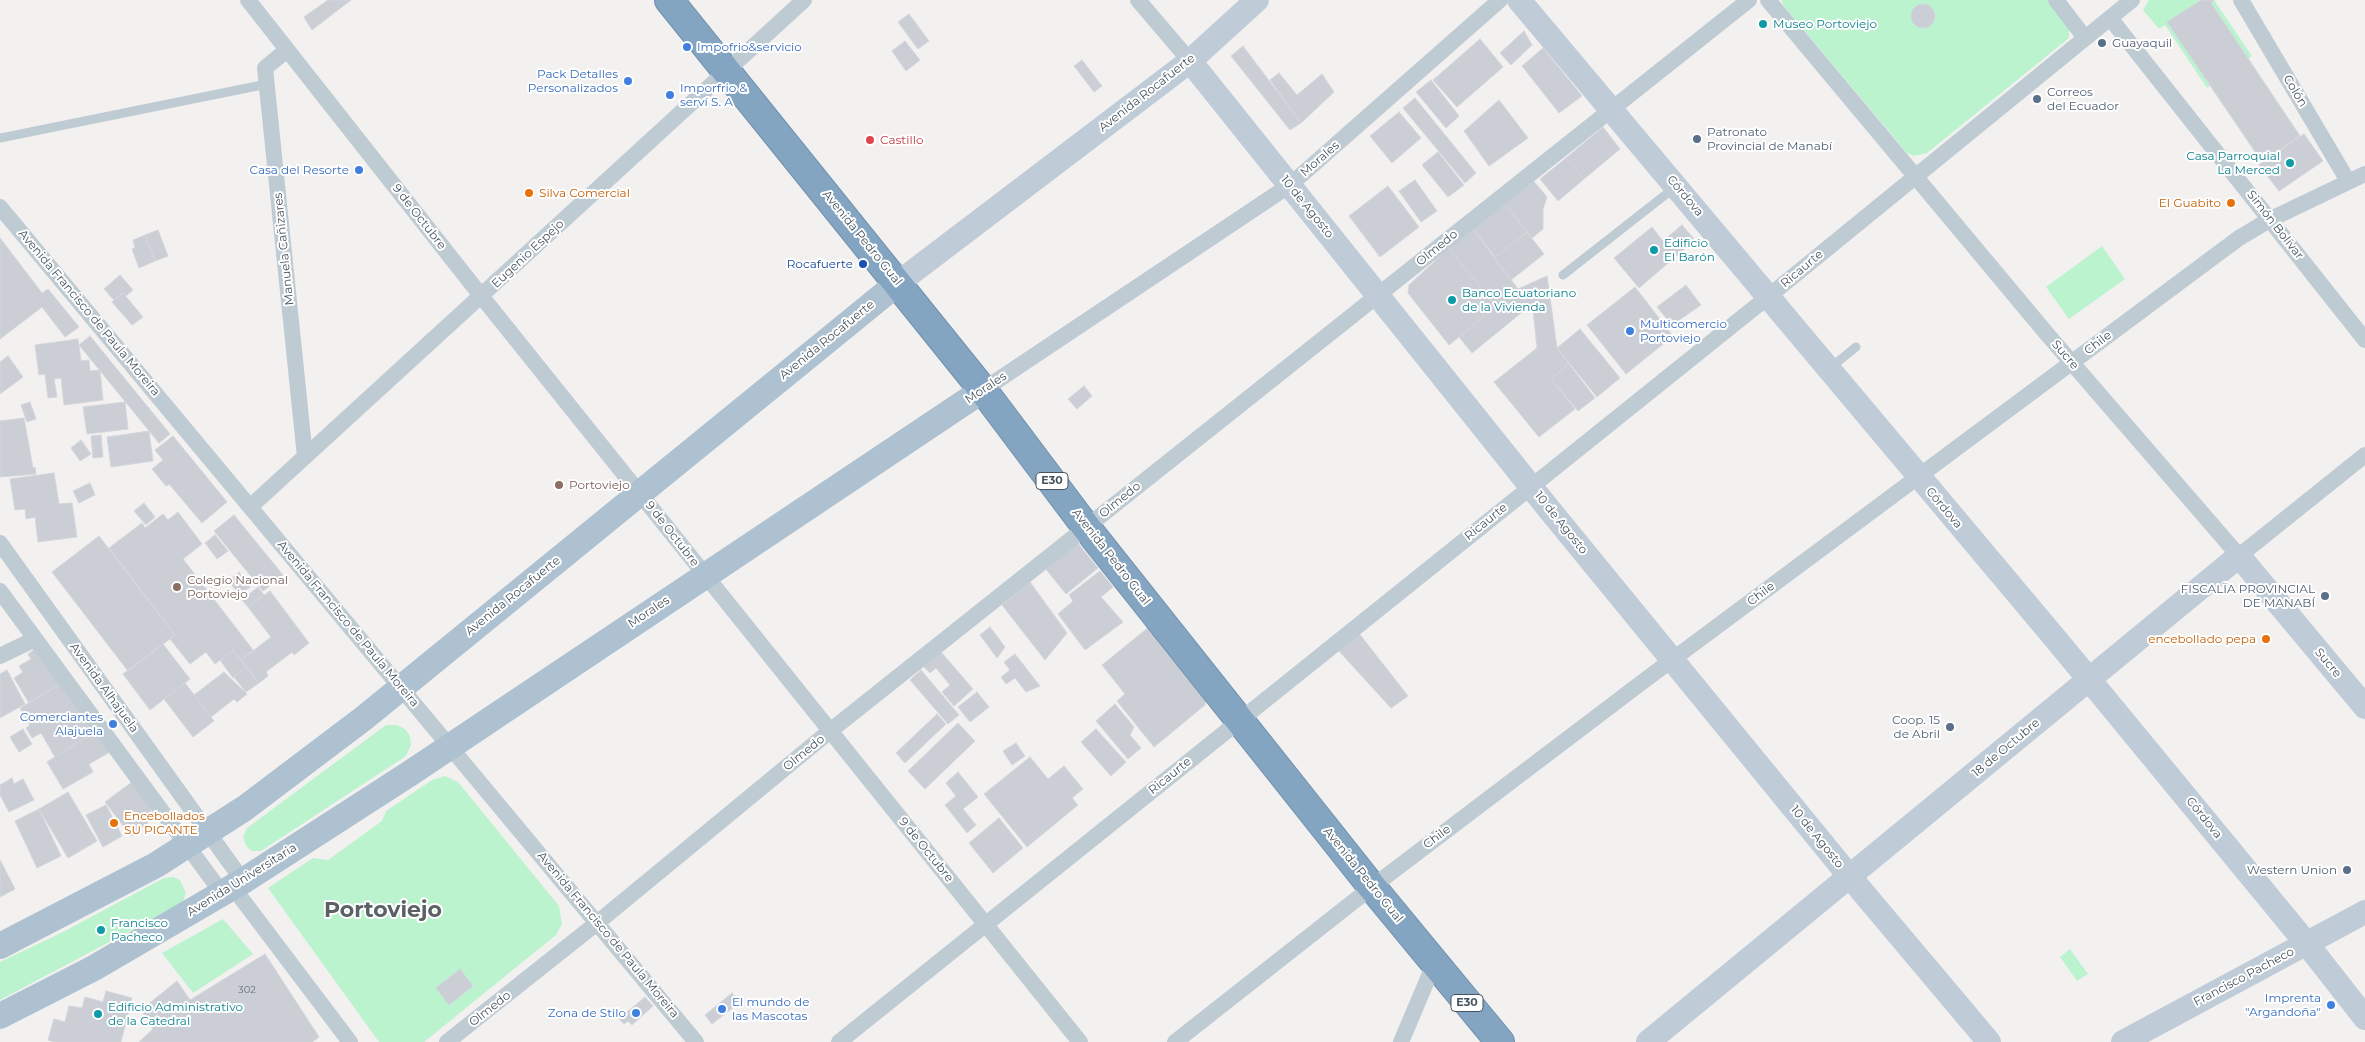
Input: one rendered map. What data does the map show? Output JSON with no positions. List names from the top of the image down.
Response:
{
  "streets": {
    "highway": ["Avenida Pedro Gual", "E30"],
    "main road": ["Avenida Rocafuerte", "Morales", "Avenida Universitaria"],
    "street": [
      "Colón",
      "Córdova",
      "10 de Agosto",
      "9 de Octubre",
      "Simón Bolívar",
      "Olmedo",
      "Manuela Cañizares",
      "Eugenio Espejo",
      "Ricaurte",
      "Avenida Francisco de Paula Moreira",
      "Chile",
      "Sucre",
      "Avenida Alhajuela",
      "18 de Octubre",
      "Francisco Pacheco"
    ]
  },
  "crossings": [
    ["Colón", "Chile"],
    ["Avenida Rocafuerte", "10 de Agosto"],
    ["Avenida Rocafuerte", "9 de Octubre"],
    ["Avenida Rocafuerte", "Avenida Pedro Gual"],
    ["Avenida Rocafuerte", "Avenida Francisco de Paula Moreira"],
    ["Morales", "10 de Agosto"],
    ["Morales", "9 de Octubre"],
    ["Morales", "Avenida Pedro Gual"],
    ["Morales", "Avenida Francisco de Paula Moreira"],
    ["Morales", "Avenida Universitaria"],
    ["Córdova", "Olmedo"],
    ["Córdova", "Ricaurte"],
    ["Córdova", "Chile"],
    ["Córdova", "18 de Octubre"],
    ["Córdova", "Francisco Pacheco"],
    ["10 de Agosto", "Olmedo"],
    ["10 de Agosto", "Ricaurte"],
    ["10 de Agosto", "Chile"],
    ["10 de Agosto", "18 de Octubre"],
    ["9 de Octubre", "Olmedo"],
    ["9 de Octubre", "Manuela Cañizares"],
    ["9 de Octubre", "Eugenio Espejo"],
    ["9 de Octubre", "Ricaurte"],
    ["Simón Bolívar", "Ricaurte"],
    ["Simón Bolívar", "Chile"],
    ["Avenida Pedro Gual", "Olmedo"],
    ["Avenida Pedro Gual", "Eugenio Espejo"],
    ["Avenida Pedro Gual", "Ricaurte"],
    ["Avenida Pedro Gual", "Chile"],
    ["Olmedo", "Avenida Francisco de Paula Moreira"],
    ["Manuela Cañizares", "Eugenio Espejo"],
    ["Eugenio Espejo", "Avenida Francisco de Paula Moreira"],
    ["Ricaurte", "Sucre"],
    ["Avenida Francisco de Paula Moreira", "Avenida Universitaria"],
    ["Chile", "Sucre"],
    ["Sucre", "18 de Octubre"]
  ],
  "districts": ["Portoviejo"],
  "places": [
    "Museo Portoviejo",
    "Guayaquil",
    "Impofrio&servicio",
    "Pack Detalles Personalizados",
    "Imporfrio & serví S. A",
    "Correos del Ecuador",
    "Patronato Provincial de Manabí",
    "Castillo",
    "Casa Parroquial La Merced",
    "Casa del Resorte",
    "Silva Comercial",
    "El Guabito",
    "Edificio El Barón",
    "Rocafuerte",
    "Banco Ecuatoriano de la Vivienda",
    "Multicomercio Portoviejo",
    "Portoviejo",
    "Colegio Nacional Portoviejo",
    "FISCALÏA PROVINCIAL DE MANABÍ",
    "encebollado pepa",
    "Comerciantes Alajuela",
    "Coop. 15 de Abril",
    "Encebollados SU PICANTE",
    "Western Union",
    "Francisco Pacheco",
    "Imprenta \"Argandoña\"",
    "El mundo de las Mascotas",
    "Zona de Stilo",
    "Edificio Administrativo de la Catedral"
  ],
  "house_numbers": ["302"]
}
